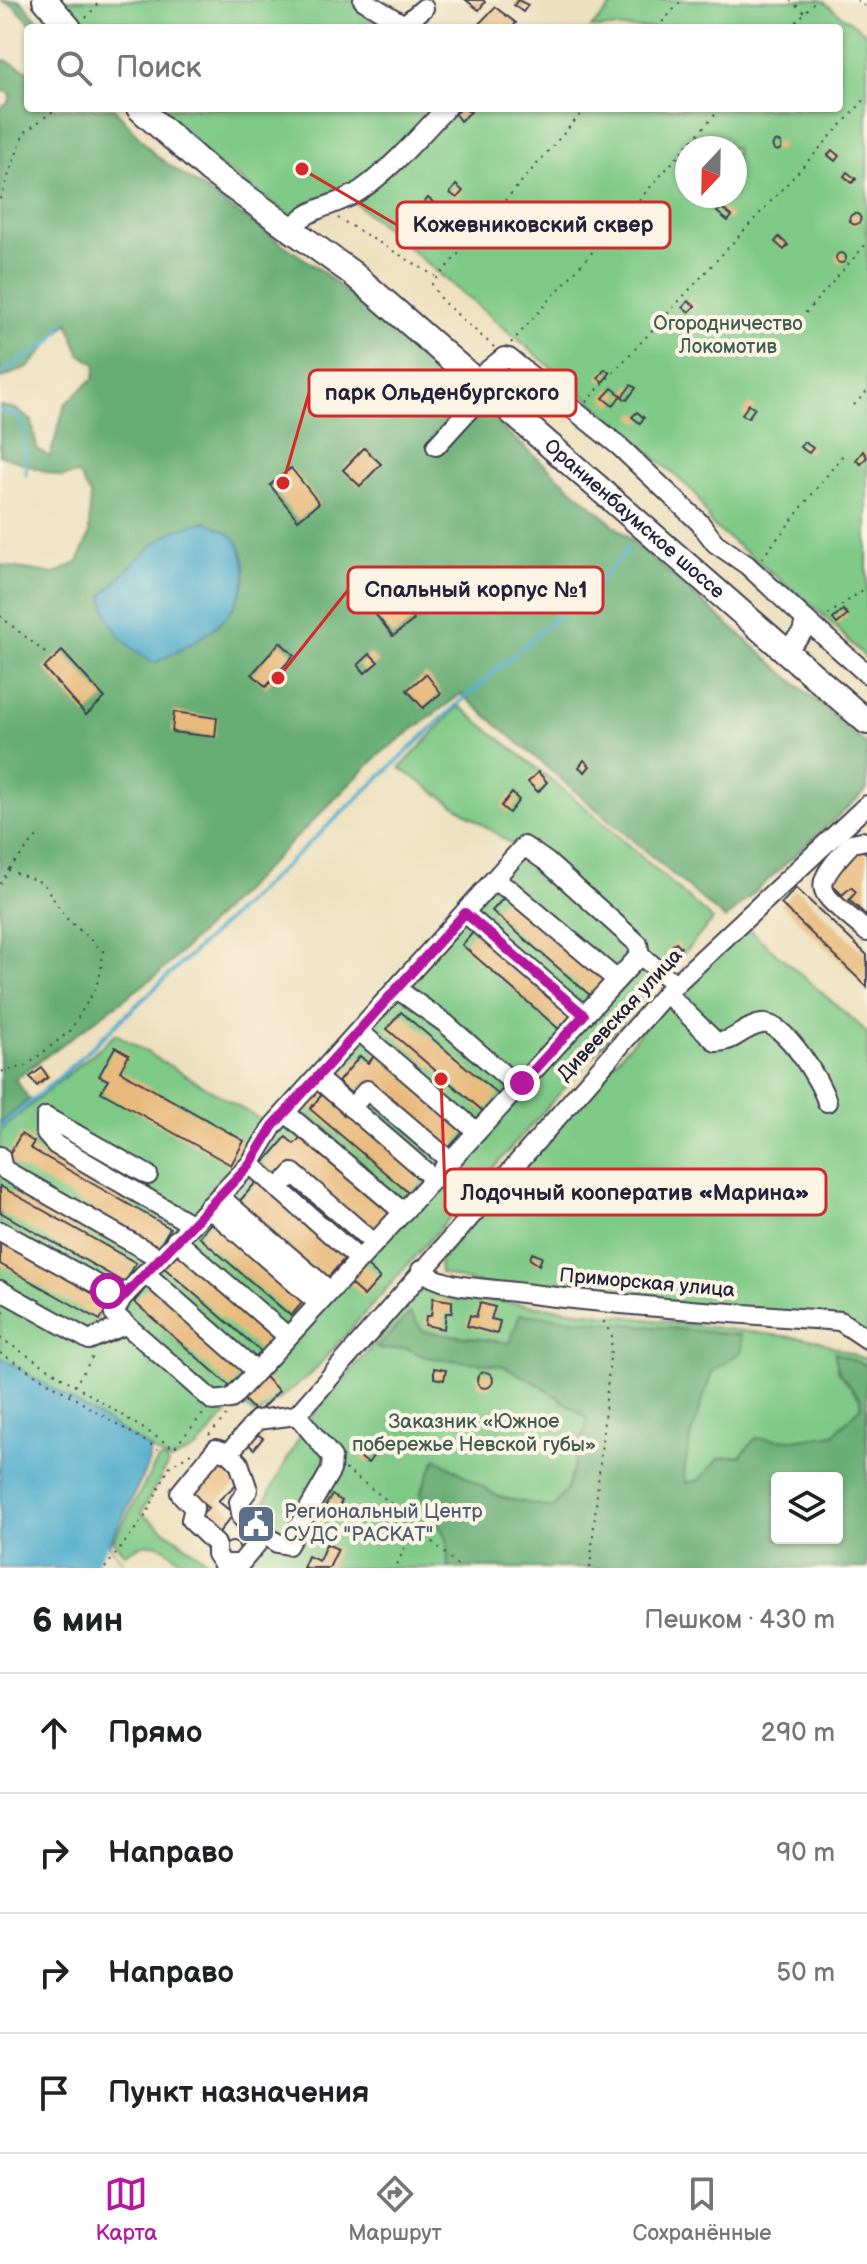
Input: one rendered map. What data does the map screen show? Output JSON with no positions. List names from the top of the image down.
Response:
{
  "streets": {
    "main road": ["Ораниенбаумское шоссе"],
    "street": ["Дивеевская улица", "Приморская улица"]
  },
  "crossings": [
    ["Дивеевская улица", "Приморская улица"]
  ],
  "parks": ["Огородничество Локомотив", "Заказник «Южное побережье Невской губы»"],
  "places": {
    "other": [
      "Кожевниковский сквер",
      "парк Ольденбургского",
      "Спальный корпус №1",
      "Лодочный кооператив «Марина»"
    ],
    "public building": ["Региональный Центр СУДС \"РАСКАТ\""]
  },
  "north": "bottom",
  "page": {
    "search": "Поиск",
    "heading": ["6 мин", "Пешком · 430 m"],
    "list": [
      ["Прямо", "290 m"],
      ["Направо", "90 m"],
      ["Направо", "50 m"],
      "Пункт назначения"
    ],
    "nav": ["Карта", "Маршрут", "Сохранённые"]
  }
}
